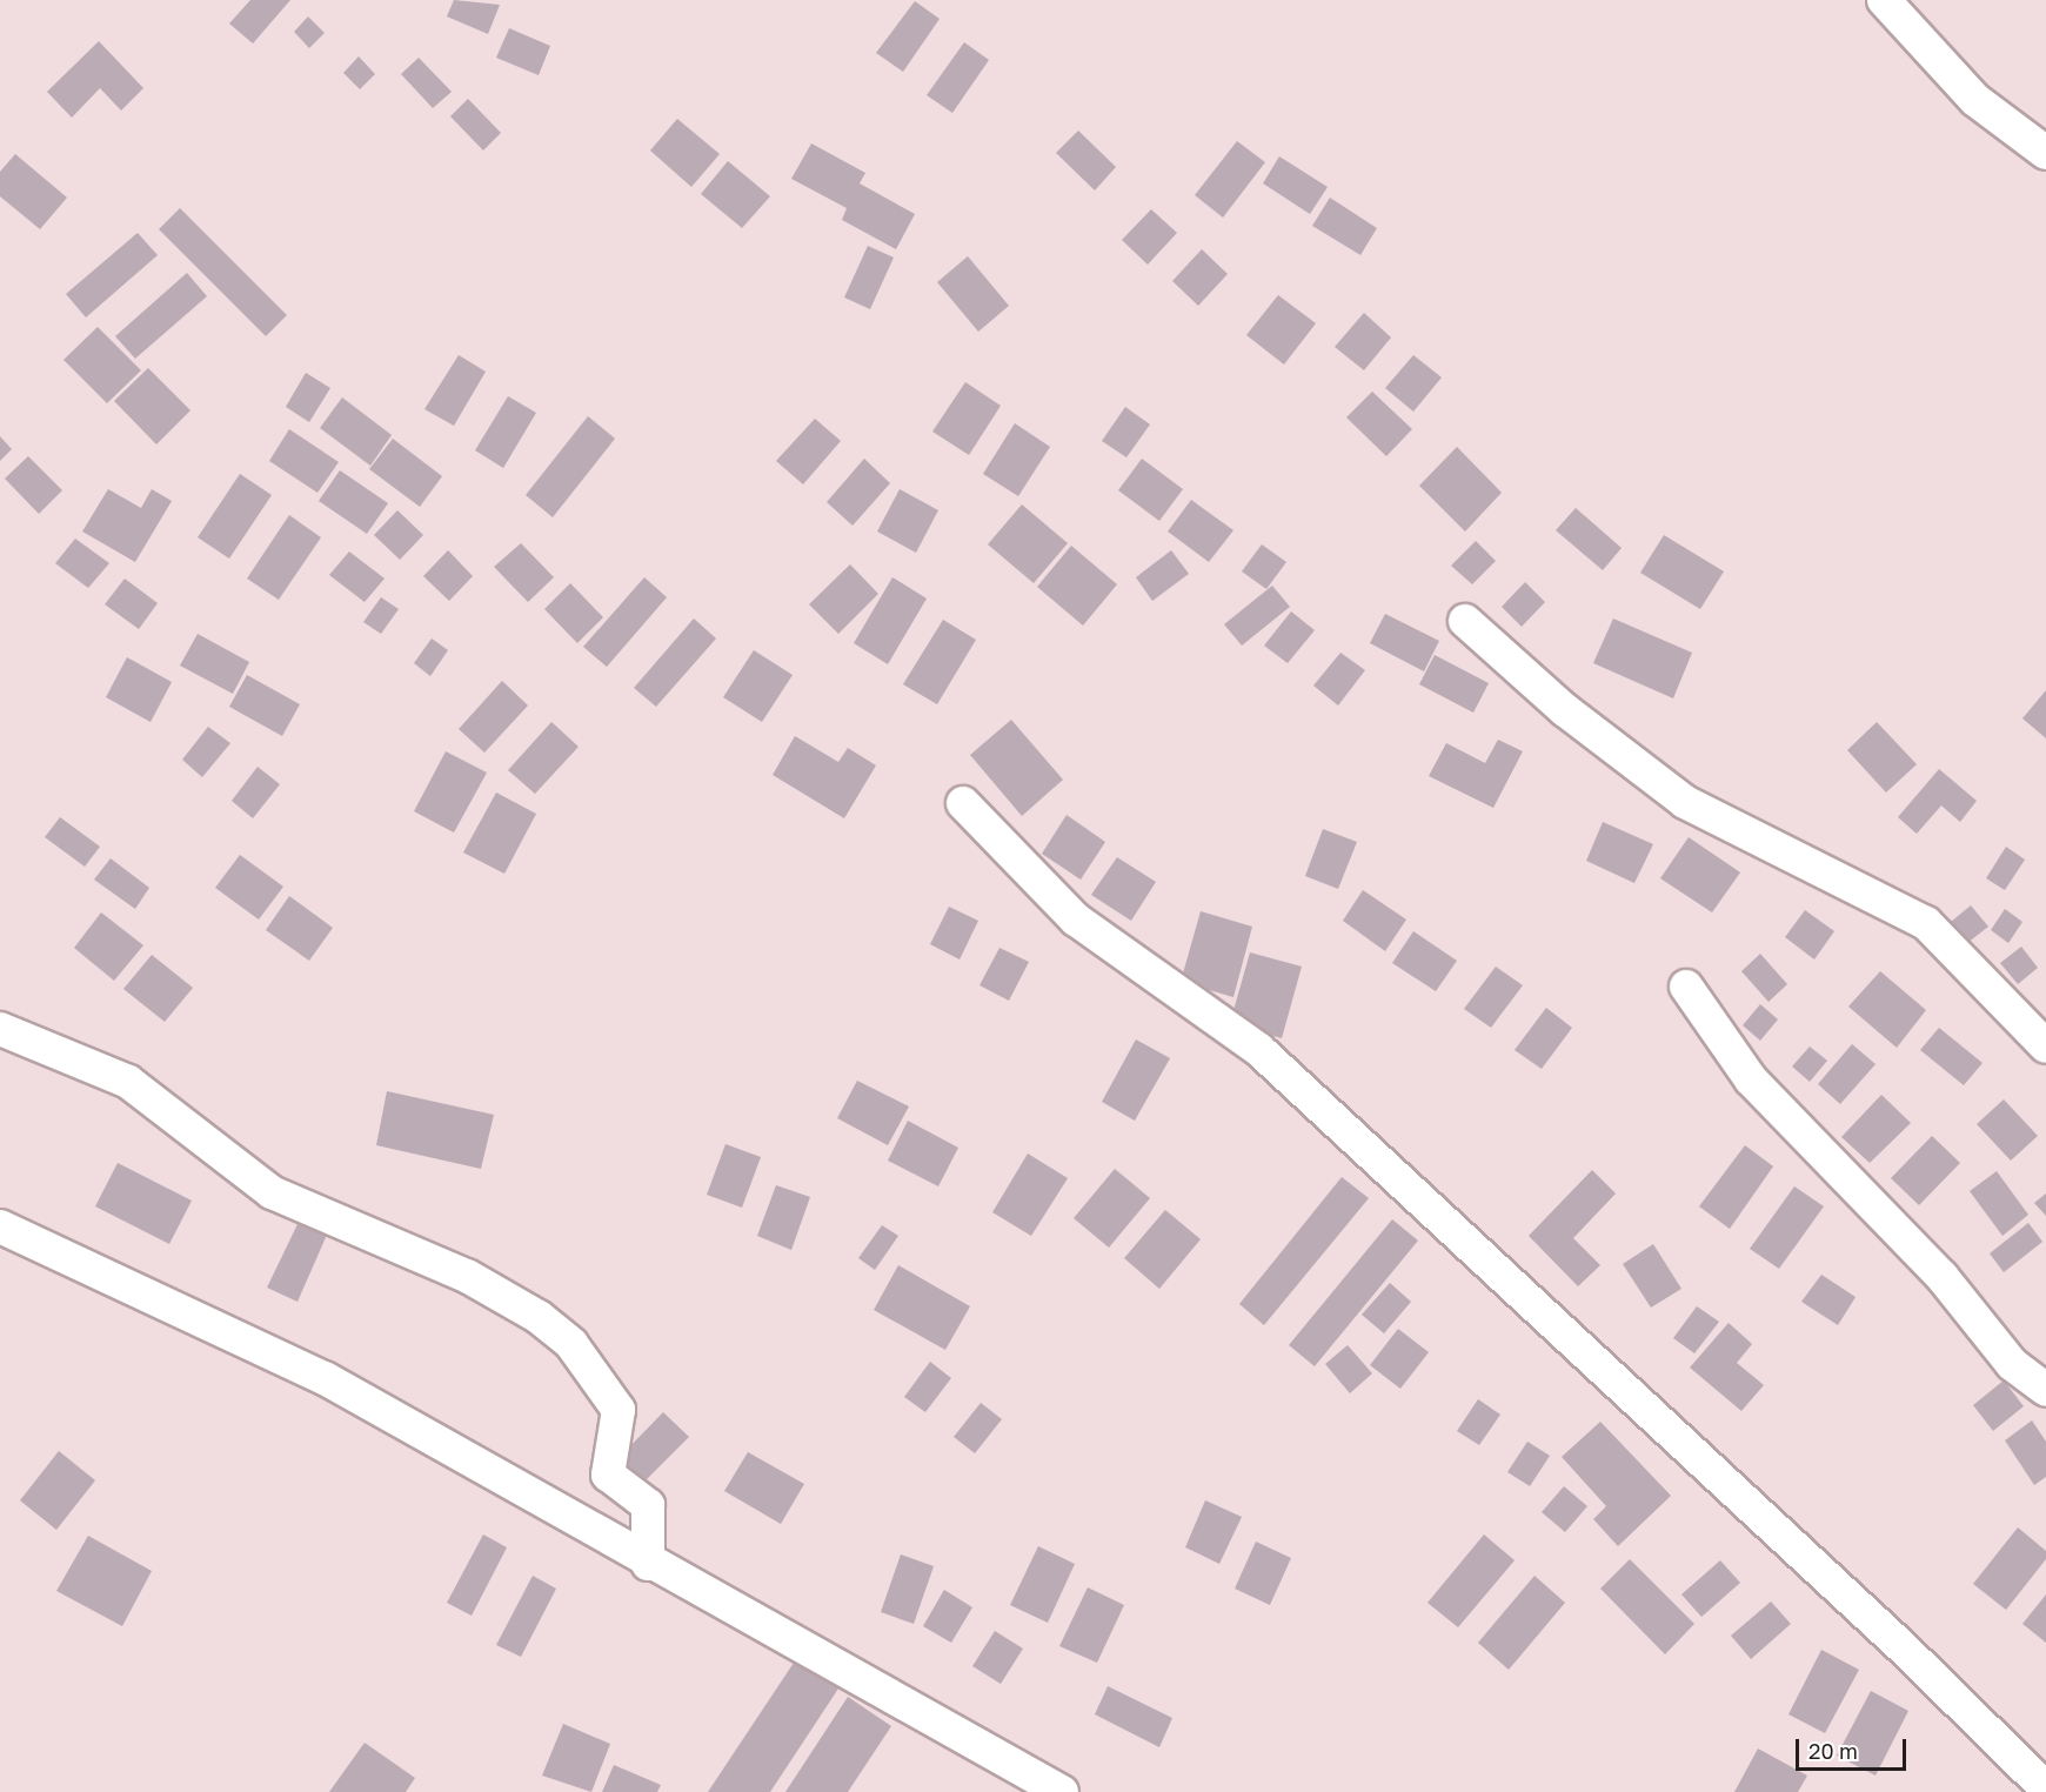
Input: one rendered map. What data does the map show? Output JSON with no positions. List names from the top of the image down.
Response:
{
  "scale_bar": "20 m"
}
